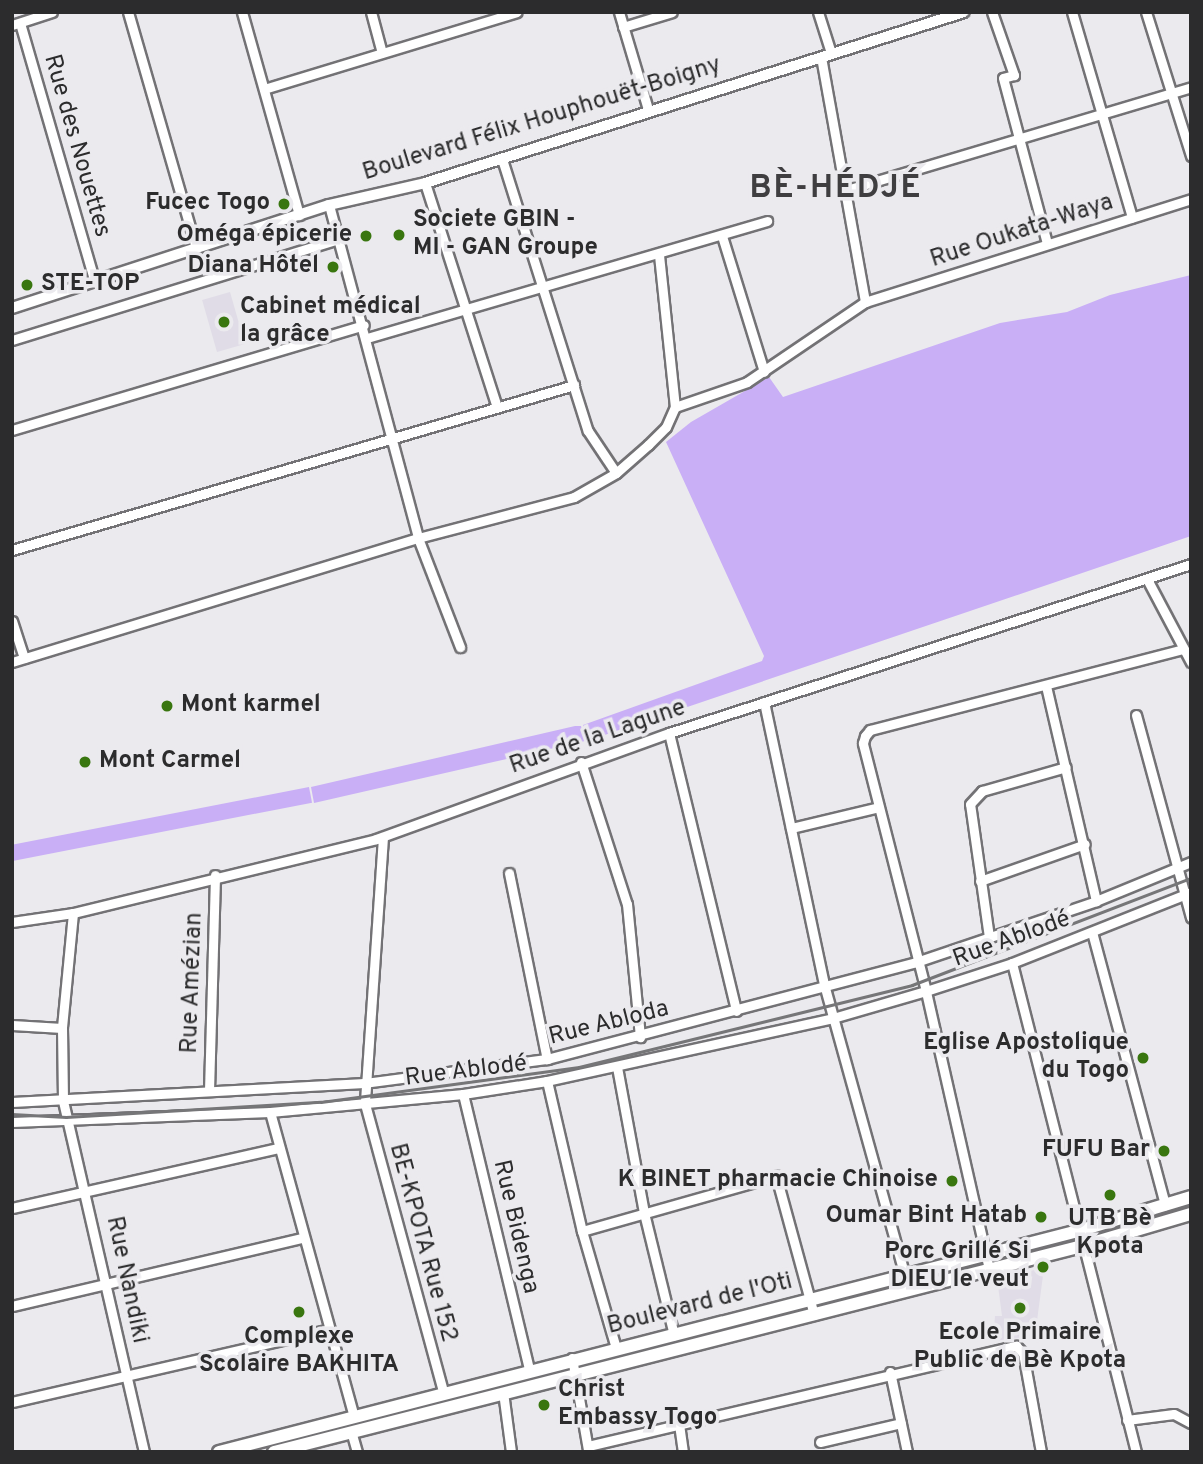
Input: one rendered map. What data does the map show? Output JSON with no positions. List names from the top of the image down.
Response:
{
  "streets": {
    "main road": ["Boulevard de l'Oti"],
    "street": [
      "Boulevard Félix Houphouët-Boigny",
      "Rue des Nouettes",
      "Rue Oukata-Waya",
      "Rue de la Lagune",
      "Rue Ablodé",
      "Rue Amézian",
      "Rue Abloda",
      "Rue Bidenga",
      "BE-KPOTA Rue 152",
      "Rue Nandiki"
    ]
  },
  "crossings": [
    ["Boulevard Félix Houphouët-Boigny", "Rue des Nouettes"],
    ["Rue de la Lagune", "Rue Amézian"],
    ["Rue de la Lagune", "BE-KPOTA Rue 152"],
    ["Rue de la Lagune", "Rue Nandiki"],
    ["Rue Ablodé", "Rue Bidenga"],
    ["Rue Ablodé", "BE-KPOTA Rue 152"],
    ["Rue Ablodé", "Rue Nandiki"],
    ["Rue Amézian", "Rue Abloda"],
    ["Rue Abloda", "BE-KPOTA Rue 152"],
    ["Rue Abloda", "Rue Nandiki"],
    ["Rue Bidenga", "Boulevard de l'Oti"],
    ["BE-KPOTA Rue 152", "Boulevard de l'Oti"]
  ],
  "districts": ["BÈ-HÉDJÉ"],
  "places": [
    "Fucec Togo",
    "Societe GBIN - MI - GAN Groupe",
    "Oméga épicerie",
    "Diana Hôtel",
    "STE-TOP",
    "Cabinet médical la grâce",
    "Mont karmel",
    "Mont Carmel",
    "Eglise Apostolique du Togo",
    "FUFU Bar",
    "K BINET pharmacie Chinoise",
    "UTB Bè Kpota",
    "Oumar Bint Hatab",
    "Porc Grillé Si DIEU le veut",
    "Ecole Primaire Public de Bè Kpota",
    "Complexe Scolaire BAKHITA",
    "Christ Embassy Togo"
  ]
}
